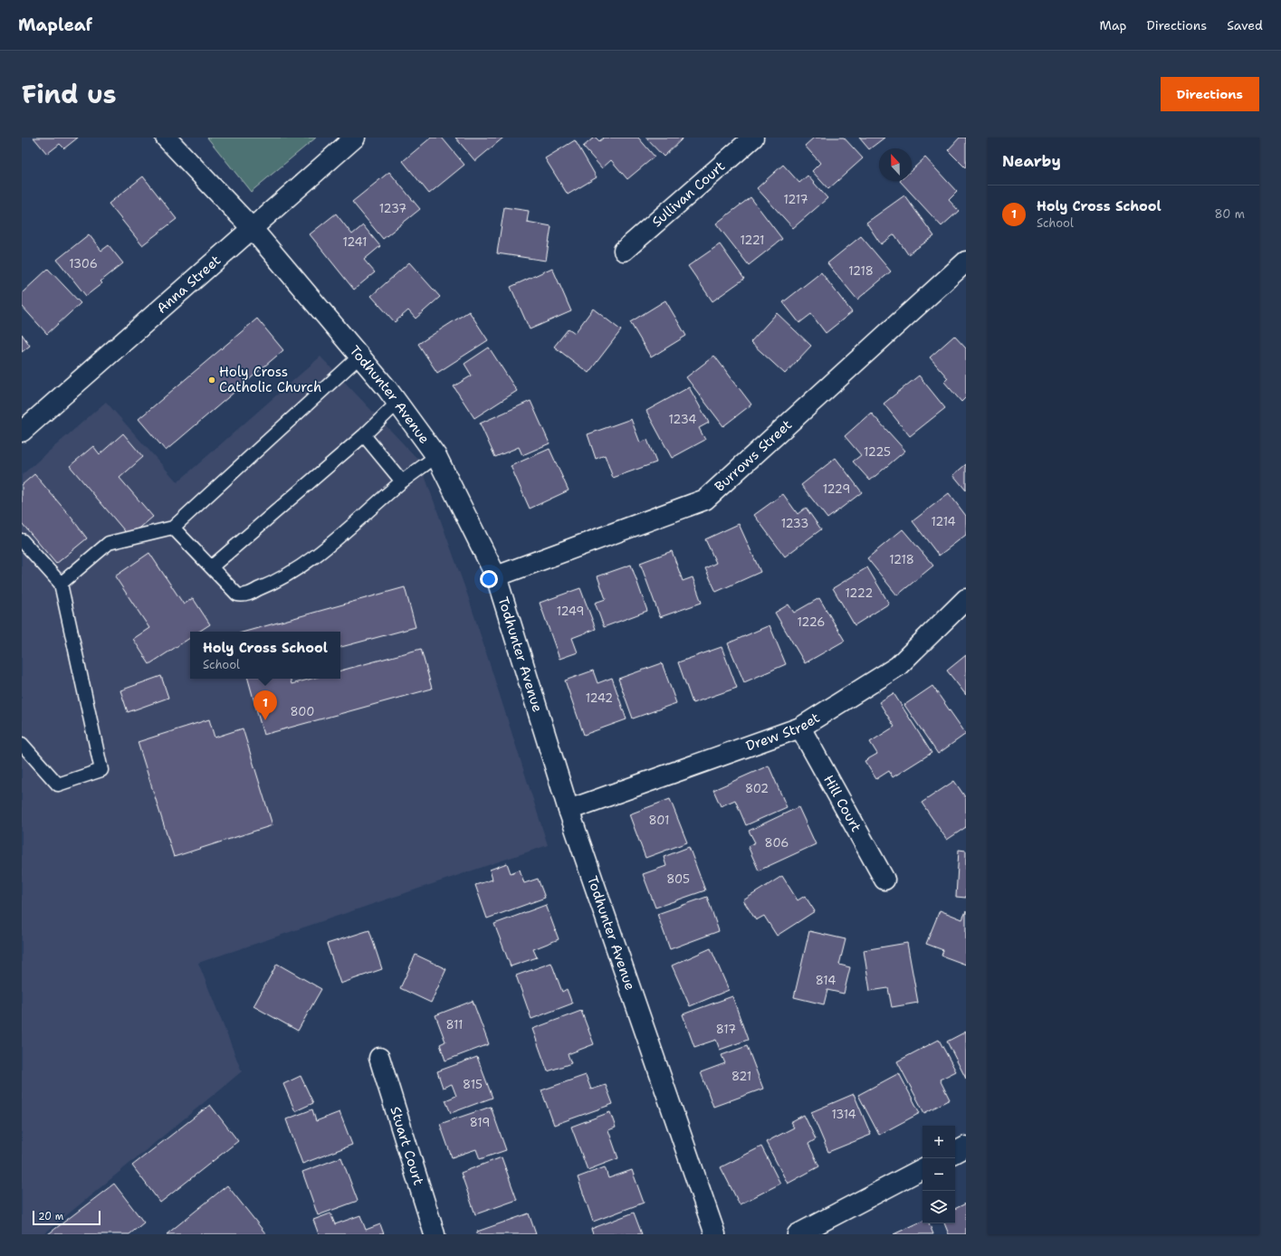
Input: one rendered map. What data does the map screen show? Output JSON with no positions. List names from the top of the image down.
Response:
{
  "streets": {
    "street": [
      "Sullivan Court",
      "Anna Street",
      "Todhunter Avenue",
      "Burrows Street",
      "Drew Street",
      "Hill Court",
      "Stuart Court"
    ]
  },
  "crossings": [
    ["Anna Street", "Todhunter Avenue"],
    ["Todhunter Avenue", "Burrows Street"],
    ["Todhunter Avenue", "Drew Street"],
    ["Drew Street", "Hill Court"]
  ],
  "places": ["Holy Cross Catholic Church"],
  "house_numbers": [
    "1217",
    "1237",
    "1221",
    "1241",
    "1306",
    "1218",
    "1234",
    "1225",
    "1229",
    "1214",
    "1233",
    "1218",
    "1222",
    "1249",
    "1226",
    "1242",
    "800",
    "802",
    "801",
    "806",
    "805",
    "814",
    "811",
    "817",
    "821",
    "815",
    "1314",
    "819"
  ],
  "scale_bar": "20 m",
  "north": "top",
  "page": {
    "header": "Mapleaf",
    "nav": ["Map", "Directions", "Saved"],
    "title": "Find us",
    "buttons": "Directions",
    "heading": "Nearby",
    "list": [
      {
        "mark": "1",
        "name": "Holy Cross School",
        "note": "School",
        "value": "80 m"
      }
    ],
    "popup": ["Holy Cross School", "School"],
    "pins": "1",
    "map_buttons": ["+", "−"],
    "scale": "20 m"
  }
}
